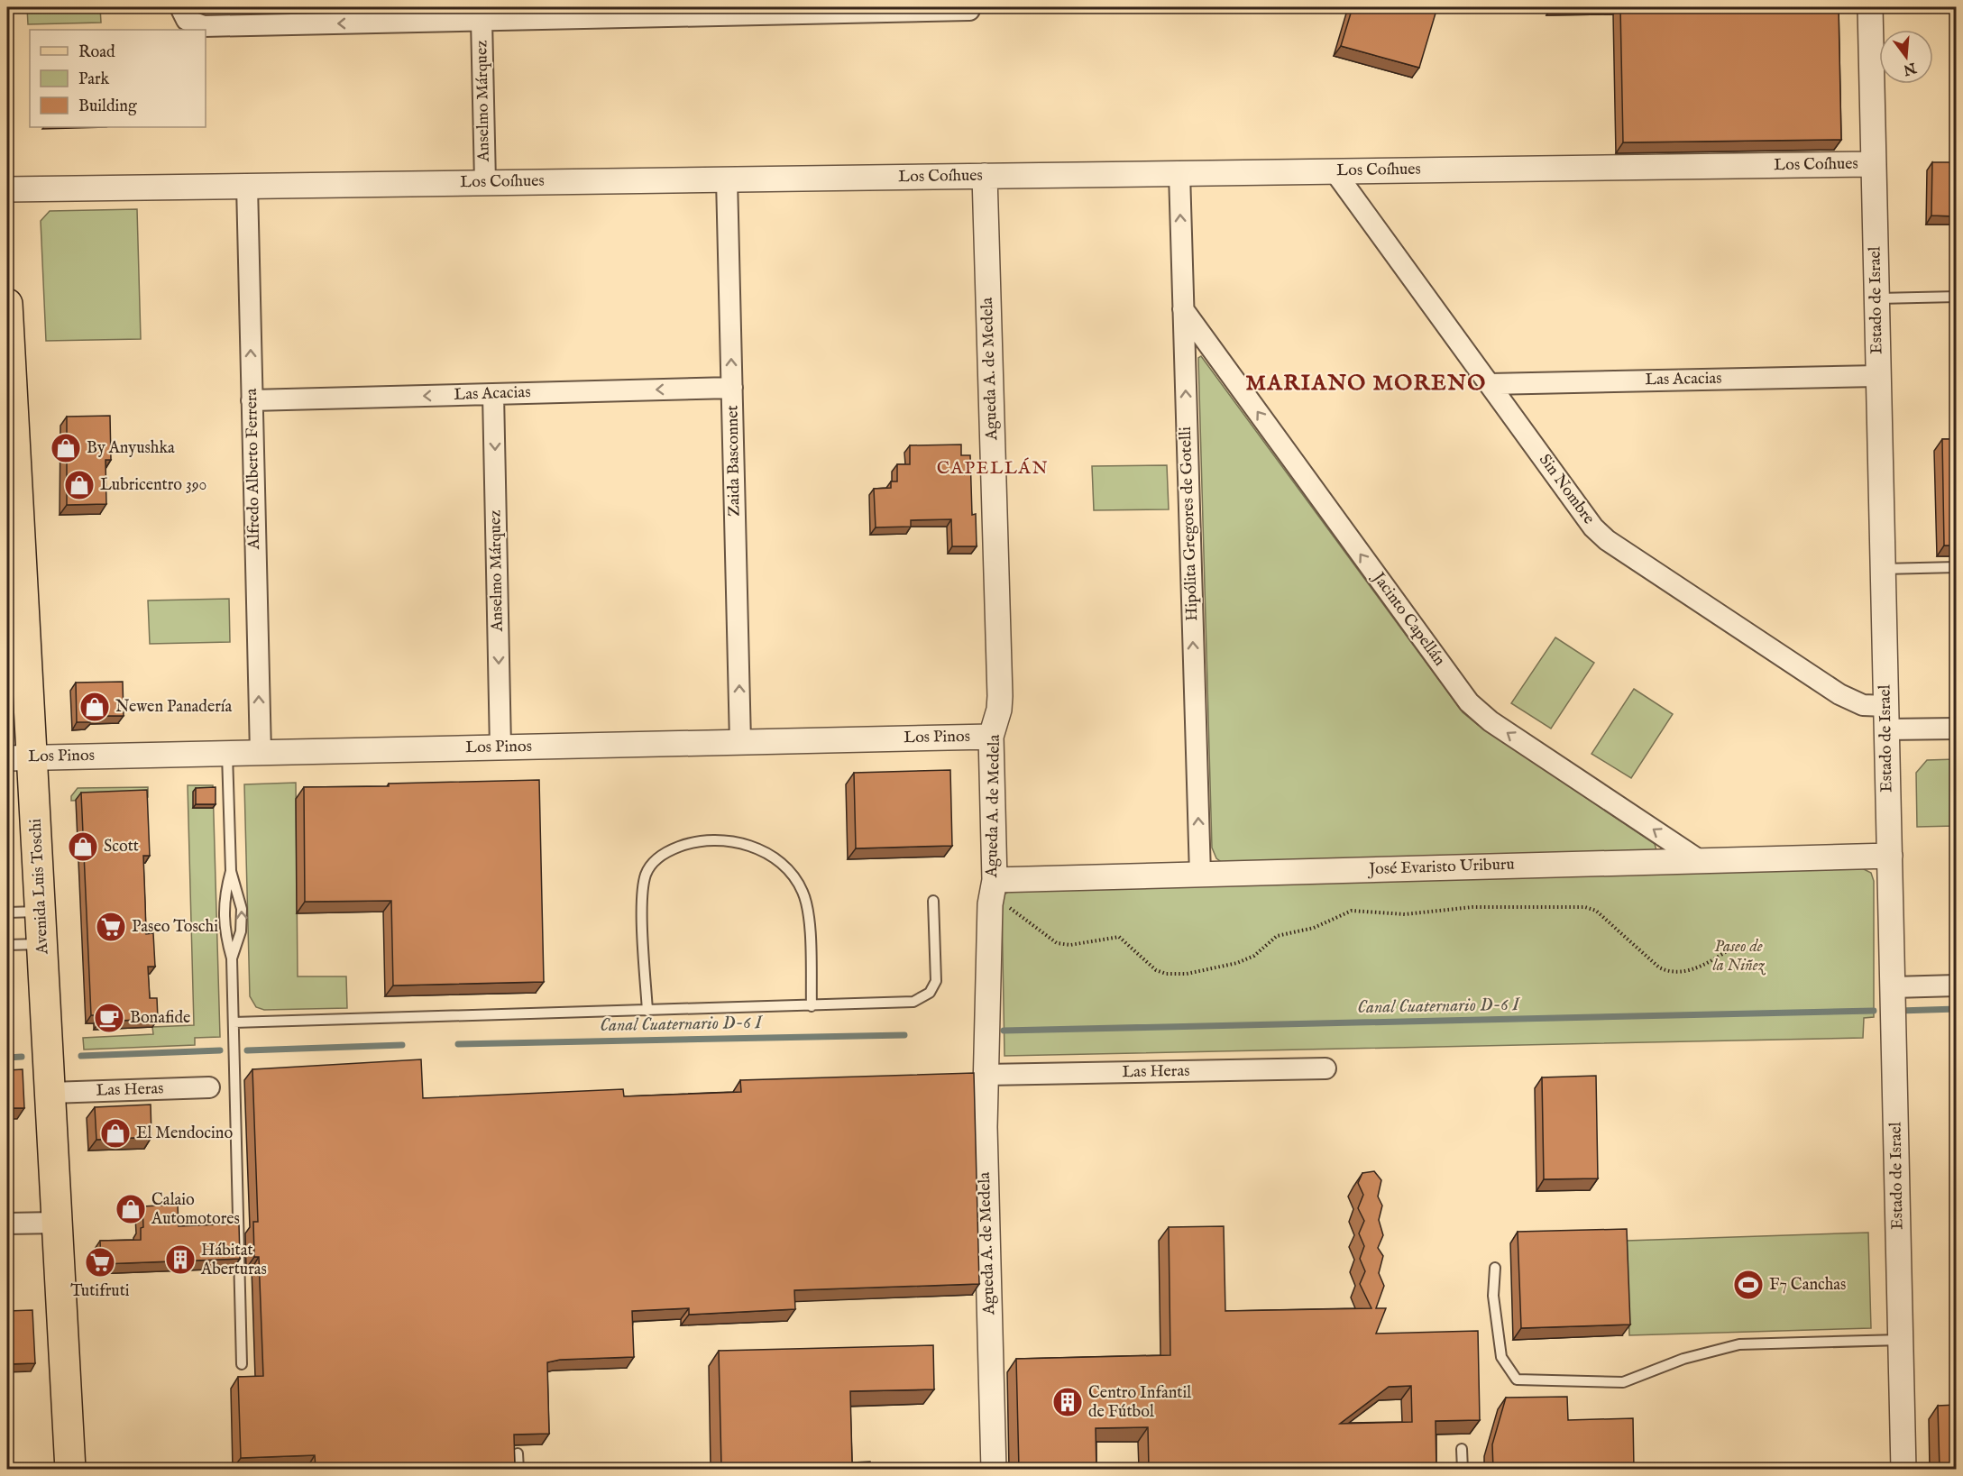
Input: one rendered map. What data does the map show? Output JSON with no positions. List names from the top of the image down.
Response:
{
  "streets": {
    "main road": ["Avenida Luis Toschi"],
    "street": [
      "Anselmo Márquez",
      "Los Coíhues",
      "Estado de Israel",
      "Agueda A. de Medela",
      "Las Acacias",
      "Zaida Basconnet",
      "Alfredo Alberto Ferrera",
      "Sin Nombre",
      "Hipólita Gregores de Gotelli",
      "Jacinto Capellán",
      "Los Pinos",
      "José Evaristo Uriburu",
      "Las Heras"
    ]
  },
  "crossings": [
    ["Anselmo Márquez", "Los Coíhues"],
    ["Anselmo Márquez", "Las Acacias"],
    ["Anselmo Márquez", "Los Pinos"],
    ["Los Coíhues", "Estado de Israel"],
    ["Los Coíhues", "Agueda A. de Medela"],
    ["Los Coíhues", "Zaida Basconnet"],
    ["Los Coíhues", "Alfredo Alberto Ferrera"],
    ["Los Coíhues", "Sin Nombre"],
    ["Los Coíhues", "Hipólita Gregores de Gotelli"],
    ["Estado de Israel", "Las Acacias"],
    ["Estado de Israel", "Sin Nombre"],
    ["Estado de Israel", "José Evaristo Uriburu"],
    ["Agueda A. de Medela", "Los Pinos"],
    ["Agueda A. de Medela", "José Evaristo Uriburu"],
    ["Agueda A. de Medela", "Las Heras"],
    ["Las Acacias", "Zaida Basconnet"],
    ["Las Acacias", "Alfredo Alberto Ferrera"],
    ["Las Acacias", "Sin Nombre"],
    ["Zaida Basconnet", "Los Pinos"],
    ["Alfredo Alberto Ferrera", "Los Pinos"],
    ["Hipólita Gregores de Gotelli", "Jacinto Capellán"],
    ["Hipólita Gregores de Gotelli", "José Evaristo Uriburu"],
    ["Jacinto Capellán", "José Evaristo Uriburu"],
    ["Los Pinos", "Avenida Luis Toschi"],
    ["Avenida Luis Toschi", "Las Heras"]
  ],
  "one_way": [
    "Anselmo Márquez",
    "Las Acacias",
    "Zaida Basconnet",
    "Alfredo Alberto Ferrera",
    "Hipólita Gregores de Gotelli",
    "Jacinto Capellán"
  ],
  "districts": ["MARIANO MORENO", "CAPELLÁN"],
  "water": ["Canal Cuaternario D-6 I"],
  "parks": ["Paseo de la Niñez"],
  "places": {
    "shop": [
      "By Anyushka",
      "Lubricentro 390",
      "Newen Panadería",
      "Scott",
      "El Mendocino",
      "Calaio Automotores"
    ],
    "supermarket": ["Paseo Toschi", "Tutifruti"],
    "cafe": ["Bonafide"],
    "building": ["Hábitat Aberturas", "Centro Infantil de Fútbol"],
    "sports": ["F7 Canchas"]
  },
  "legend": ["Road", "Park", "Building"],
  "north": "bottom"
}
